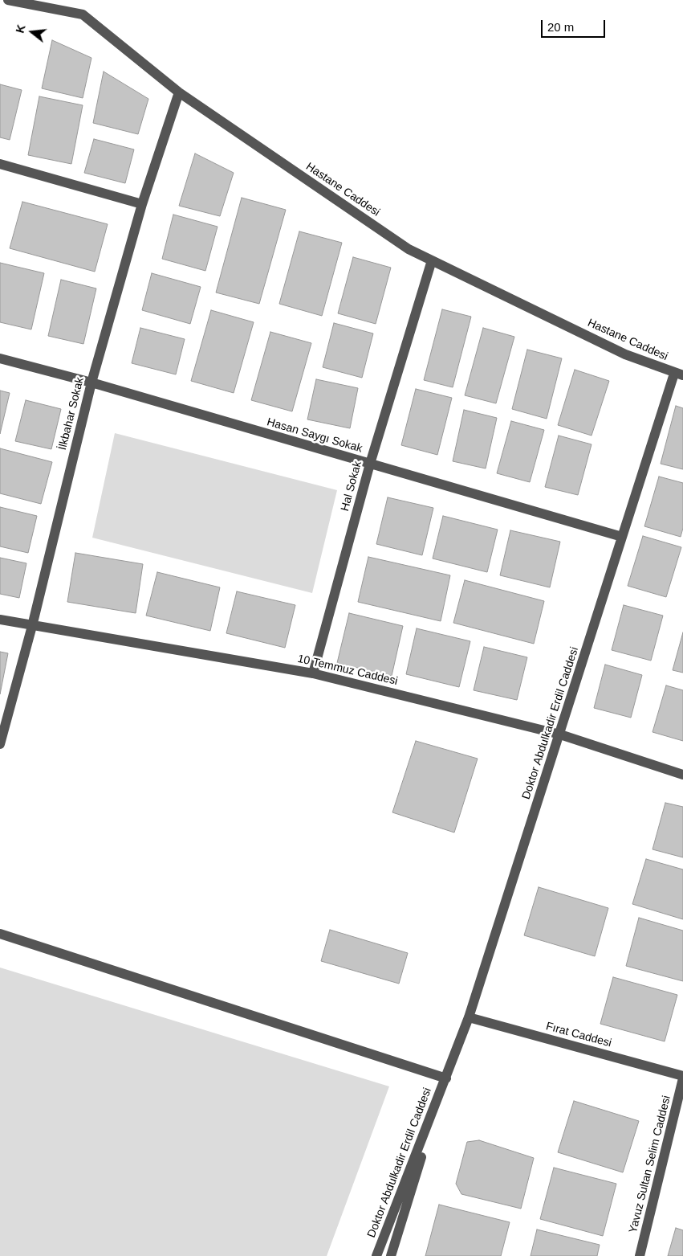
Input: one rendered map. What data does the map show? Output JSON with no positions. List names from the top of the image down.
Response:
{
  "streets": {
    "street": [
      "Hastane Caddesi",
      "İlkbahar Sokak",
      "Hasan Saygı Sokak",
      "Hal Sokak",
      "10 Temmuz Caddesi",
      "Doktor Abdulkadir Erdil Caddesi",
      "Fırat Caddesi",
      "Yavuz Sultan Selim Caddesi"
    ]
  },
  "crossings": [
    ["Hastane Caddesi", "İlkbahar Sokak"],
    ["Hastane Caddesi", "Hal Sokak"],
    ["Hastane Caddesi", "Doktor Abdulkadir Erdil Caddesi"],
    ["İlkbahar Sokak", "Hasan Saygı Sokak"],
    ["İlkbahar Sokak", "10 Temmuz Caddesi"],
    ["Hasan Saygı Sokak", "Hal Sokak"],
    ["Hasan Saygı Sokak", "Doktor Abdulkadir Erdil Caddesi"],
    ["Hal Sokak", "10 Temmuz Caddesi"],
    ["10 Temmuz Caddesi", "Doktor Abdulkadir Erdil Caddesi"],
    ["Doktor Abdulkadir Erdil Caddesi", "Fırat Caddesi"],
    ["Fırat Caddesi", "Yavuz Sultan Selim Caddesi"]
  ],
  "scale_bar": "20 m",
  "north": "left"
}
